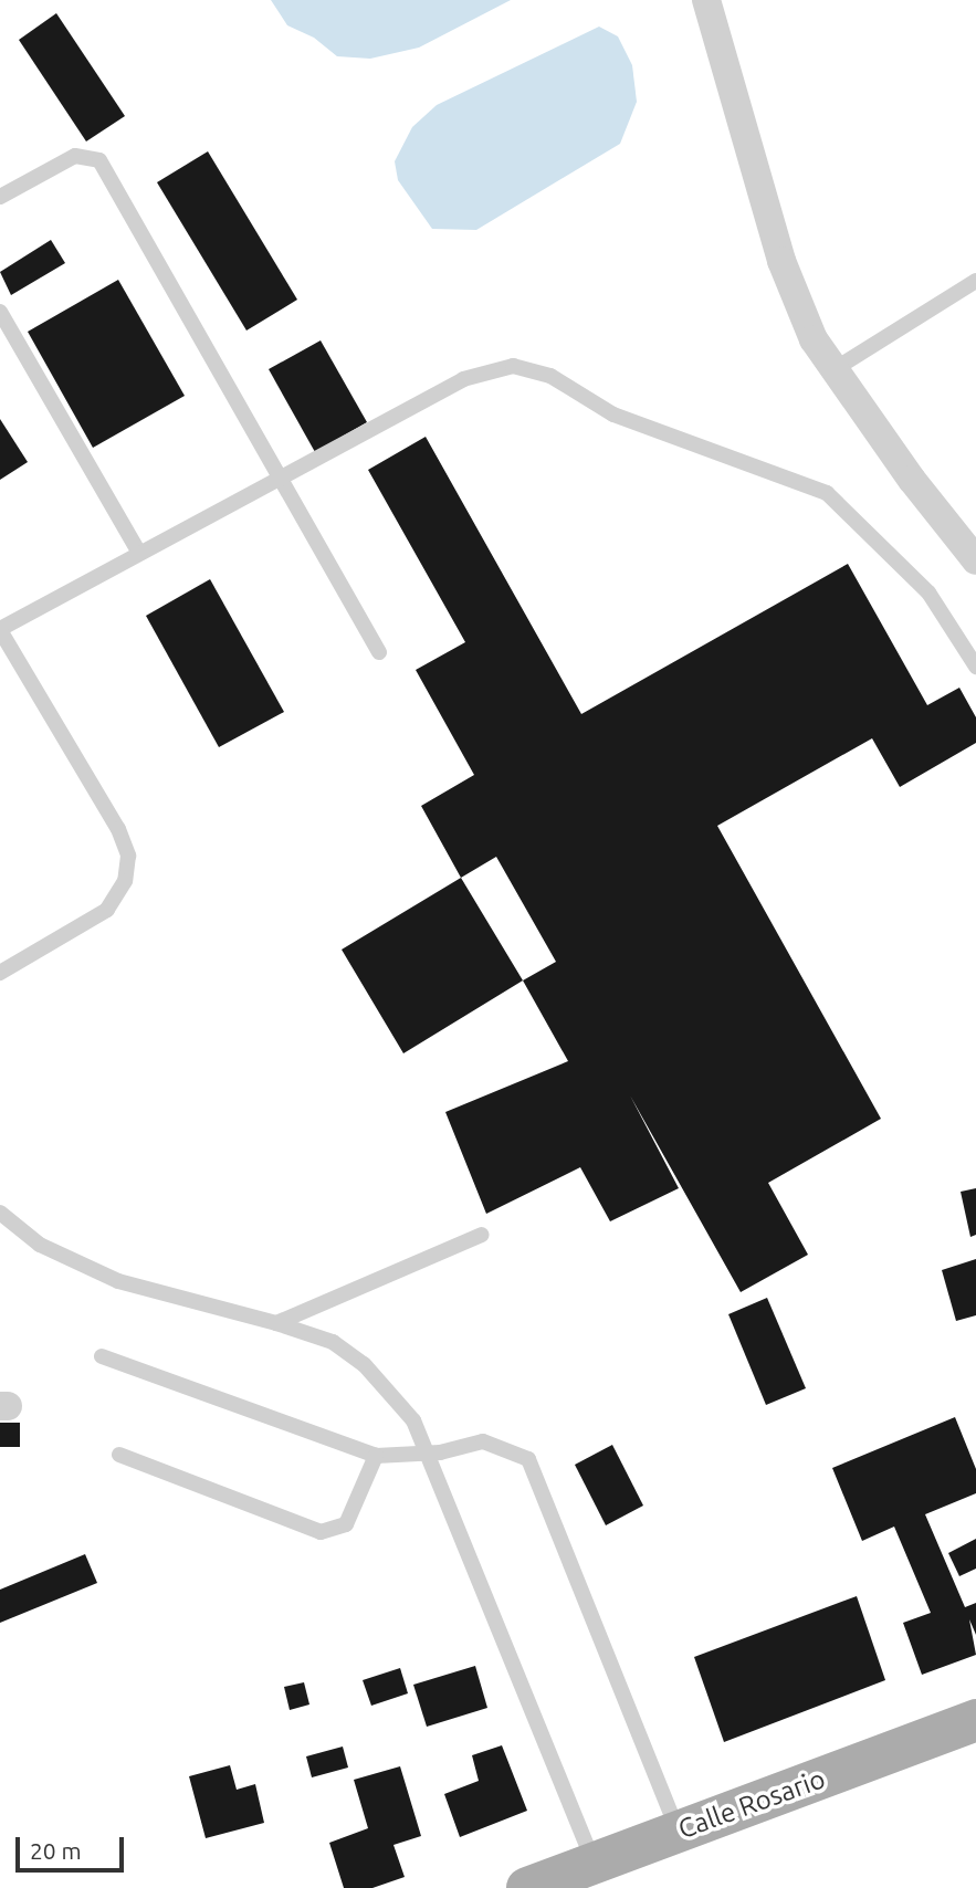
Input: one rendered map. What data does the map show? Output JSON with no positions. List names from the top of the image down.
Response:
{
  "streets": {
    "main road": ["Calle Rosario"]
  },
  "scale_bar": "20 m"
}
